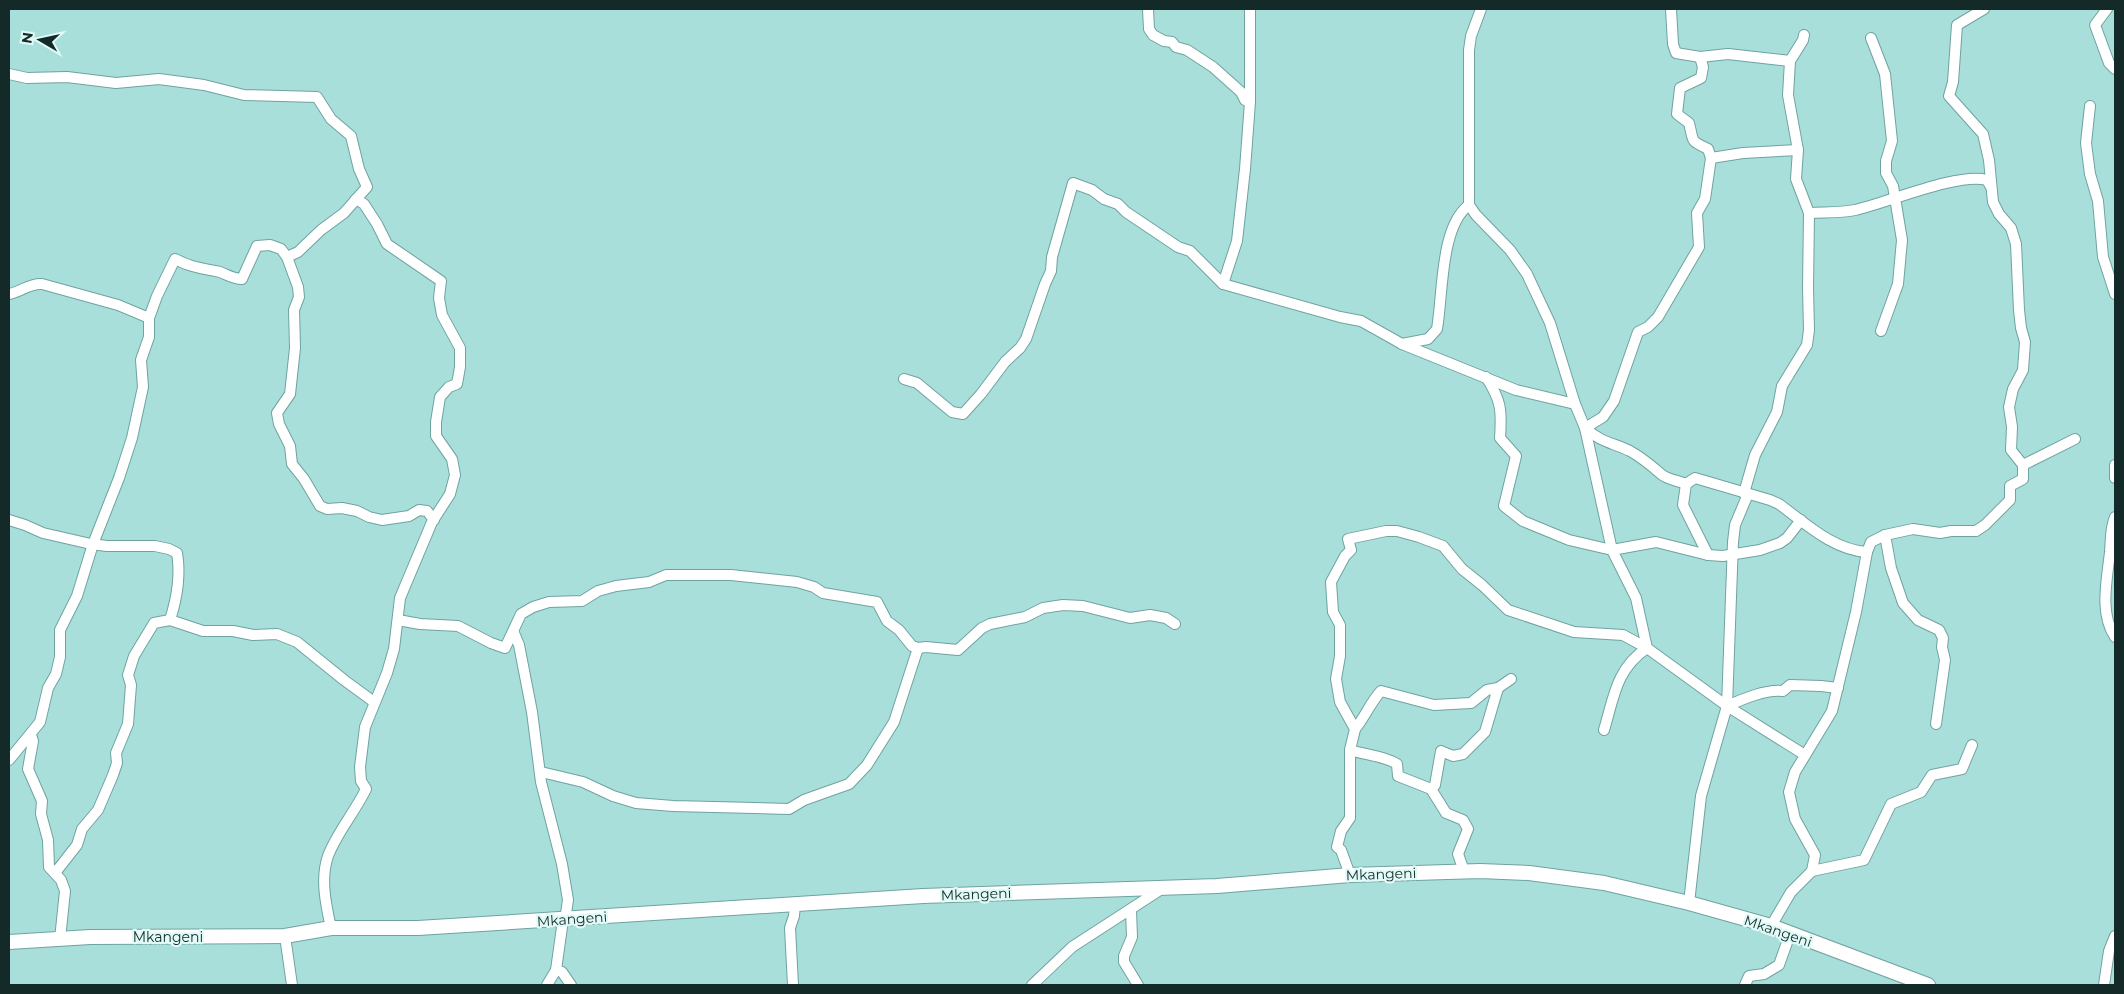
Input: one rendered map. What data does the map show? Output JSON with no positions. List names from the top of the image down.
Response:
{
  "streets": {
    "street": ["Mkangeni"]
  },
  "north": "left"
}
